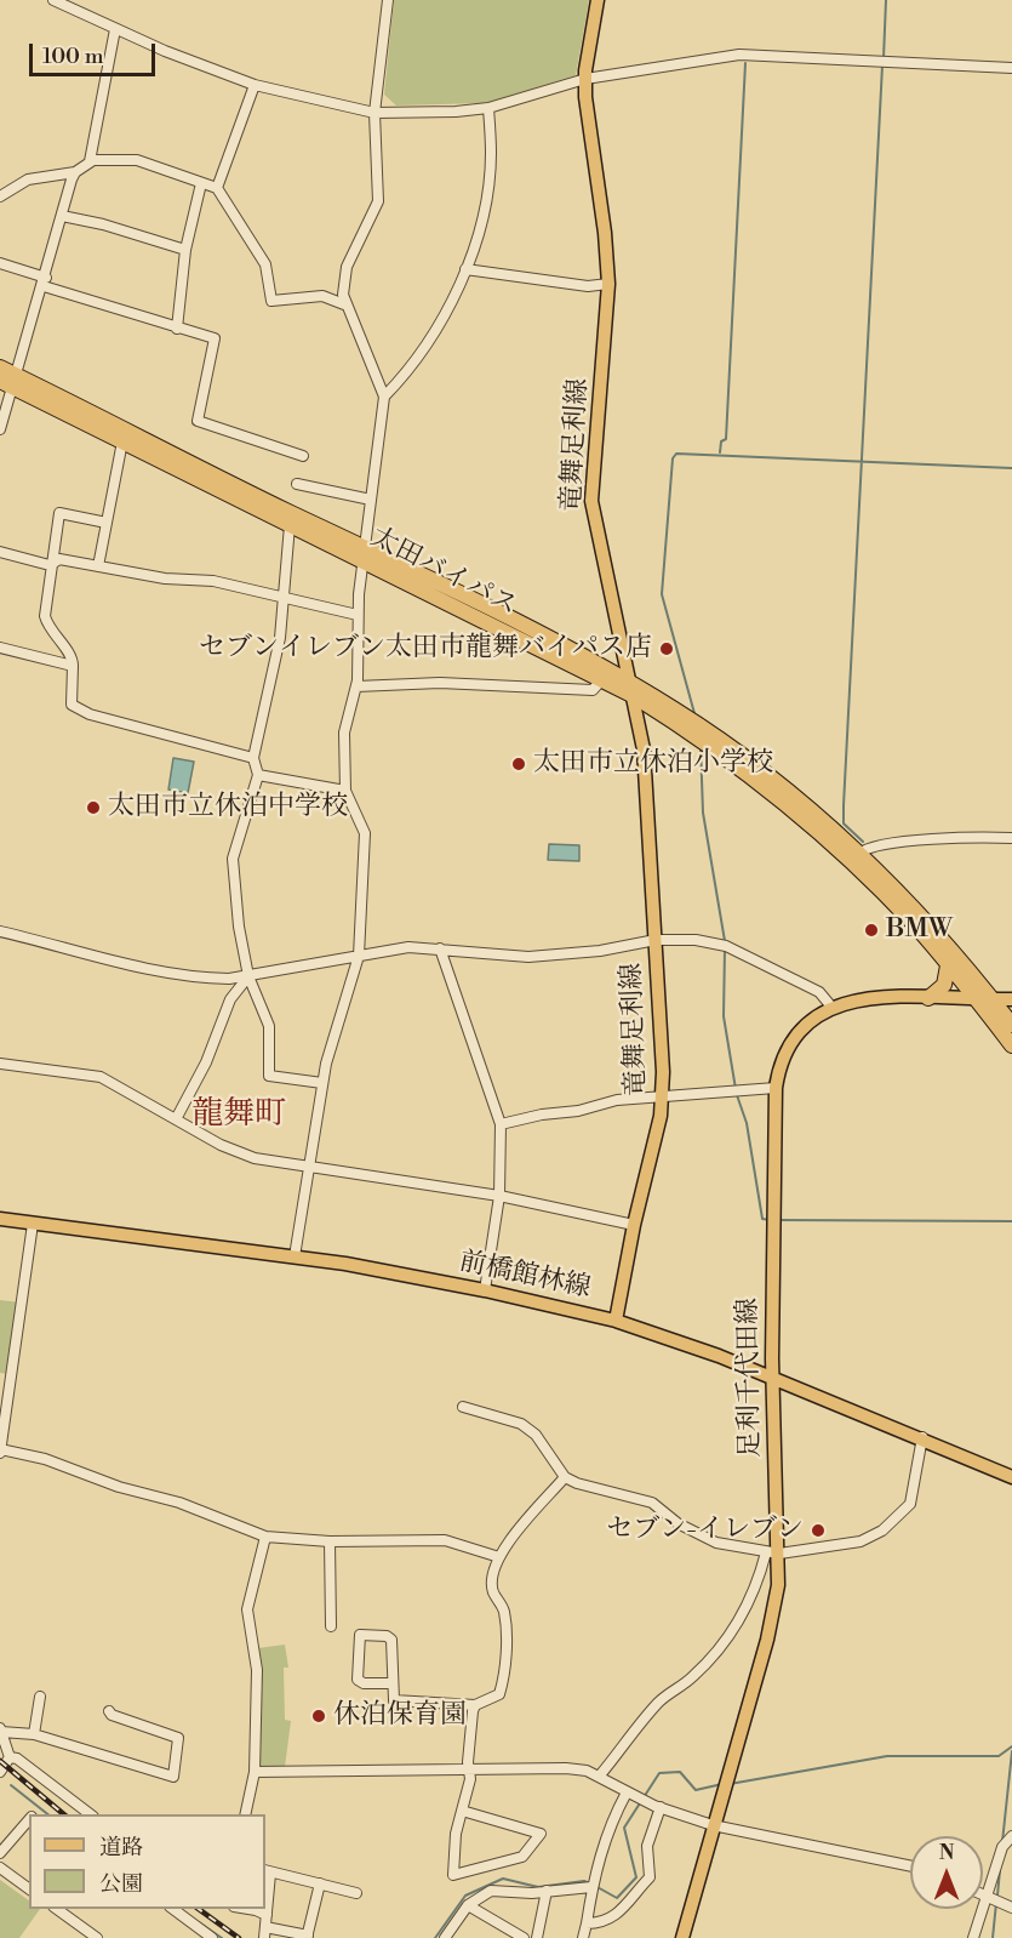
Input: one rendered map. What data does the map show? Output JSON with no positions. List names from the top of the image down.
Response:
{
  "streets": {
    "highway": ["太田バイパス"],
    "main road": ["竜舞足利線", "前橋館林線", "足利千代田線"]
  },
  "crossings": [
    ["竜舞足利線", "太田バイパス"],
    ["竜舞足利線", "前橋館林線"],
    ["太田バイパス", "足利千代田線"],
    ["前橋館林線", "足利千代田線"]
  ],
  "districts": ["龍舞町"],
  "places": [
    "セブンイレブン太田市龍舞バイパス店",
    "太田市立休泊小学校",
    "太田市立休泊中学校",
    "BMW",
    "セブン-イレブン",
    "休泊保育園"
  ],
  "legend": ["道路", "公園"],
  "scale_bar": "100 m",
  "north": "top"
}
